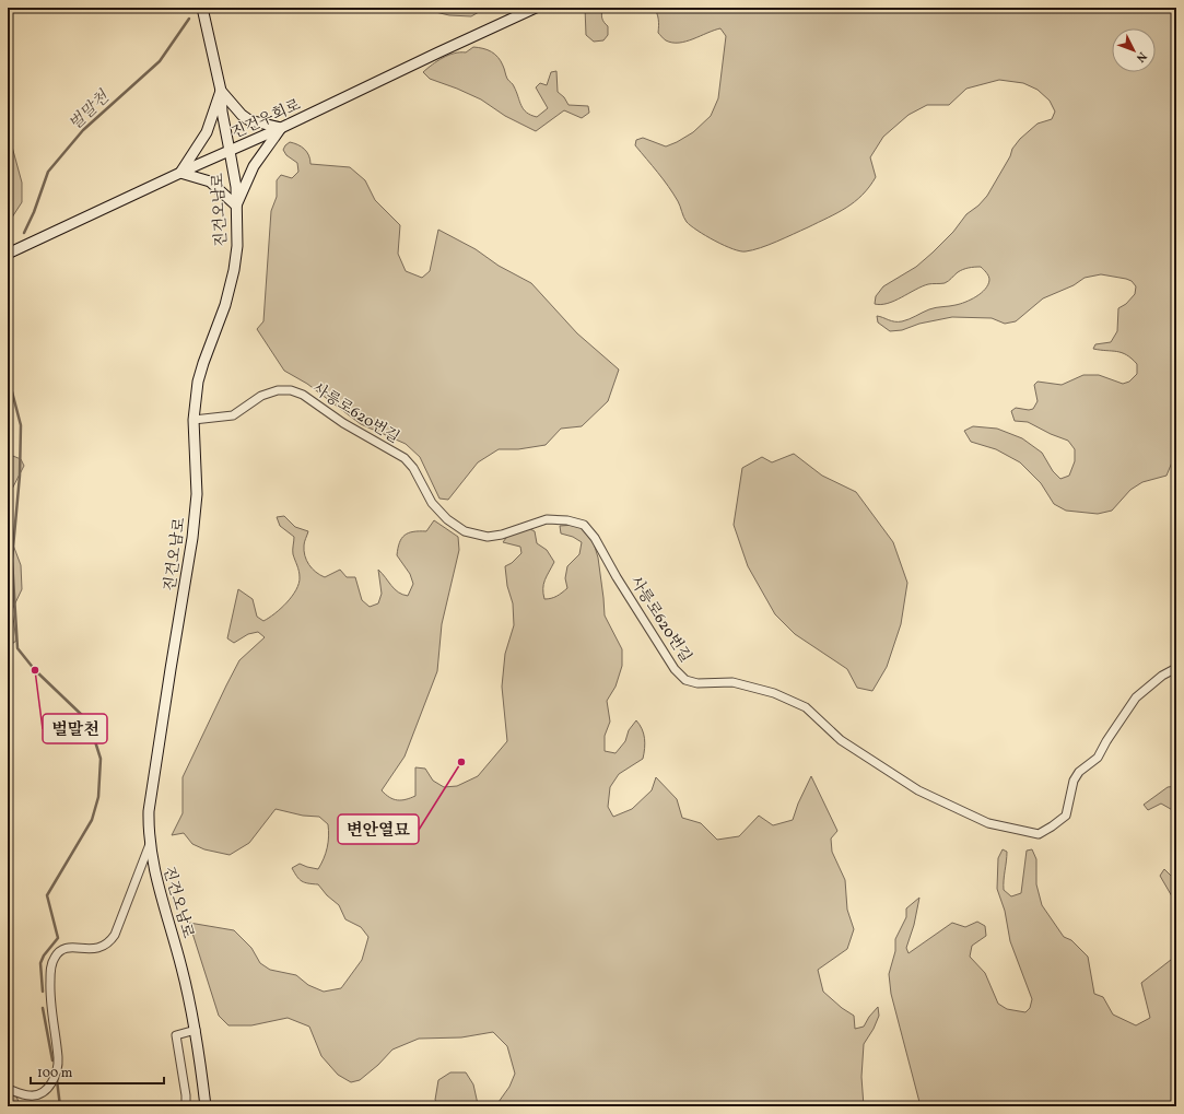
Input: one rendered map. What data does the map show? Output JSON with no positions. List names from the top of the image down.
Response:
{
  "streets": {
    "main road": ["진건우회로", "진건오남로"],
    "street": ["사릉로620번길"]
  },
  "crossings": [
    ["진건우회로", "진건오남로"],
    ["진건오남로", "사릉로620번길"]
  ],
  "water": ["벌말천"],
  "places": ["벌말천", "변안열묘"],
  "scale_bar": "100 m",
  "north": "bottom right"
}
